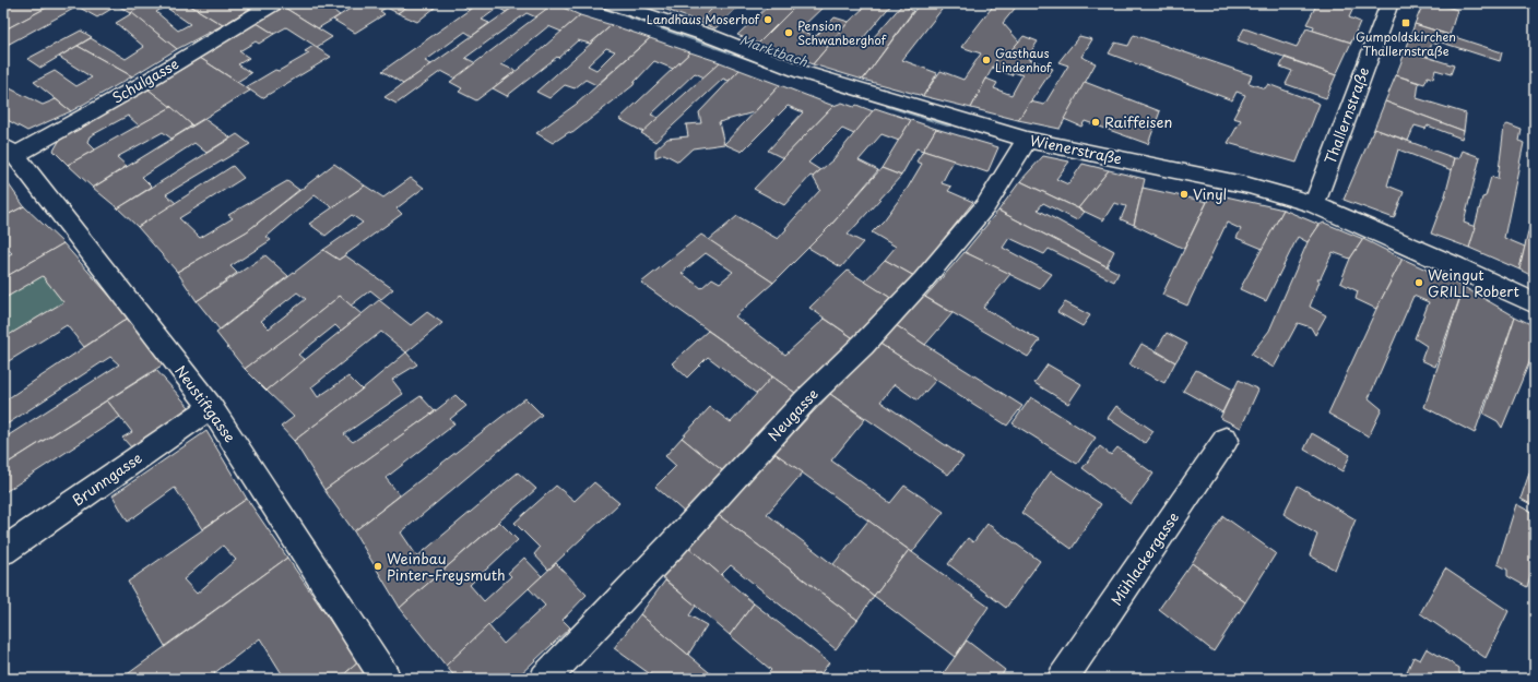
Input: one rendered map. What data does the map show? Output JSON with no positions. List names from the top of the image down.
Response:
{
  "streets": {
    "street": [
      "Schulgasse",
      "Thallernstraße",
      "Wienerstraße",
      "Neustiftgasse",
      "Neugasse",
      "Brunngasse",
      "Mühlackergasse"
    ]
  },
  "crossings": [
    ["Schulgasse", "Neustiftgasse"],
    ["Thallernstraße", "Wienerstraße"],
    ["Wienerstraße", "Neugasse"],
    ["Neustiftgasse", "Brunngasse"]
  ],
  "water": ["Marktbach"],
  "places": {
    "other": [
      "Landhaus Moserhof",
      "Pension Schwanberghof",
      "Gasthaus Lindenhof",
      "Raiffeisen",
      "Vinyl",
      "Weingut GRILL Robert",
      "Weinbau Pinter-Freysmuth"
    ],
    "transit": ["Gumpoldskirchen Thallernstraße"]
  }
}
